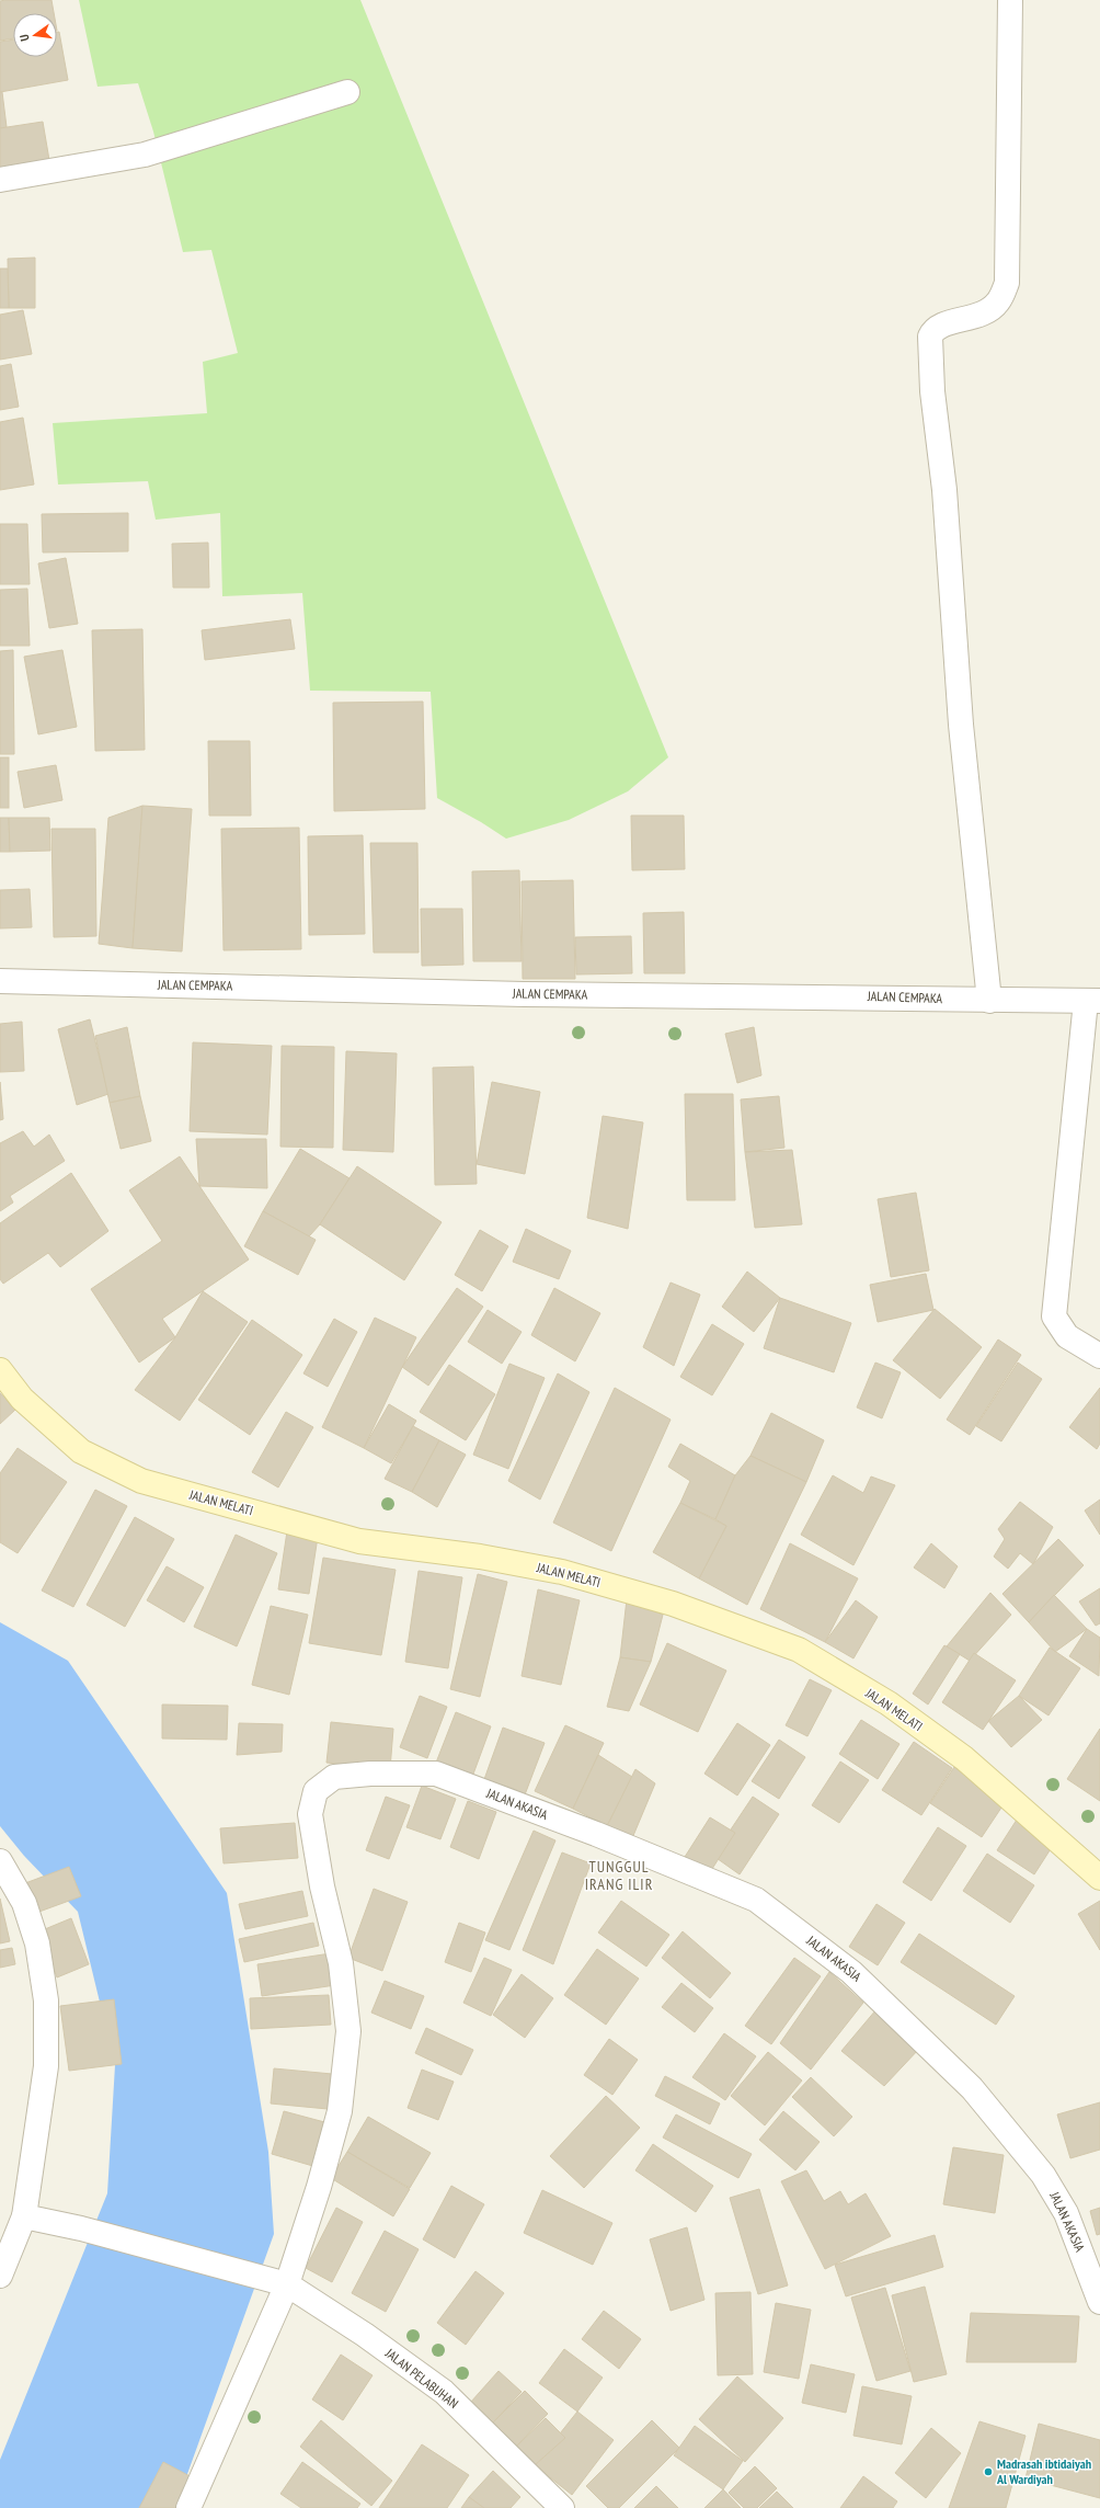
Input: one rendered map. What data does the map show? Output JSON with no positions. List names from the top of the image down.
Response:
{
  "streets": {
    "main road": ["JALAN MELATI"],
    "street": ["JALAN CEMPAKA", "JALAN AKASIA", "JALAN PELABUHAN"]
  },
  "crossings": [
    ["JALAN AKASIA", "JALAN PELABUHAN"]
  ],
  "districts": ["TUNGGUL IRANG ILIR"],
  "places": ["Madrasah ibtidaiyah Al Wardiyah"],
  "north": "left"
}
